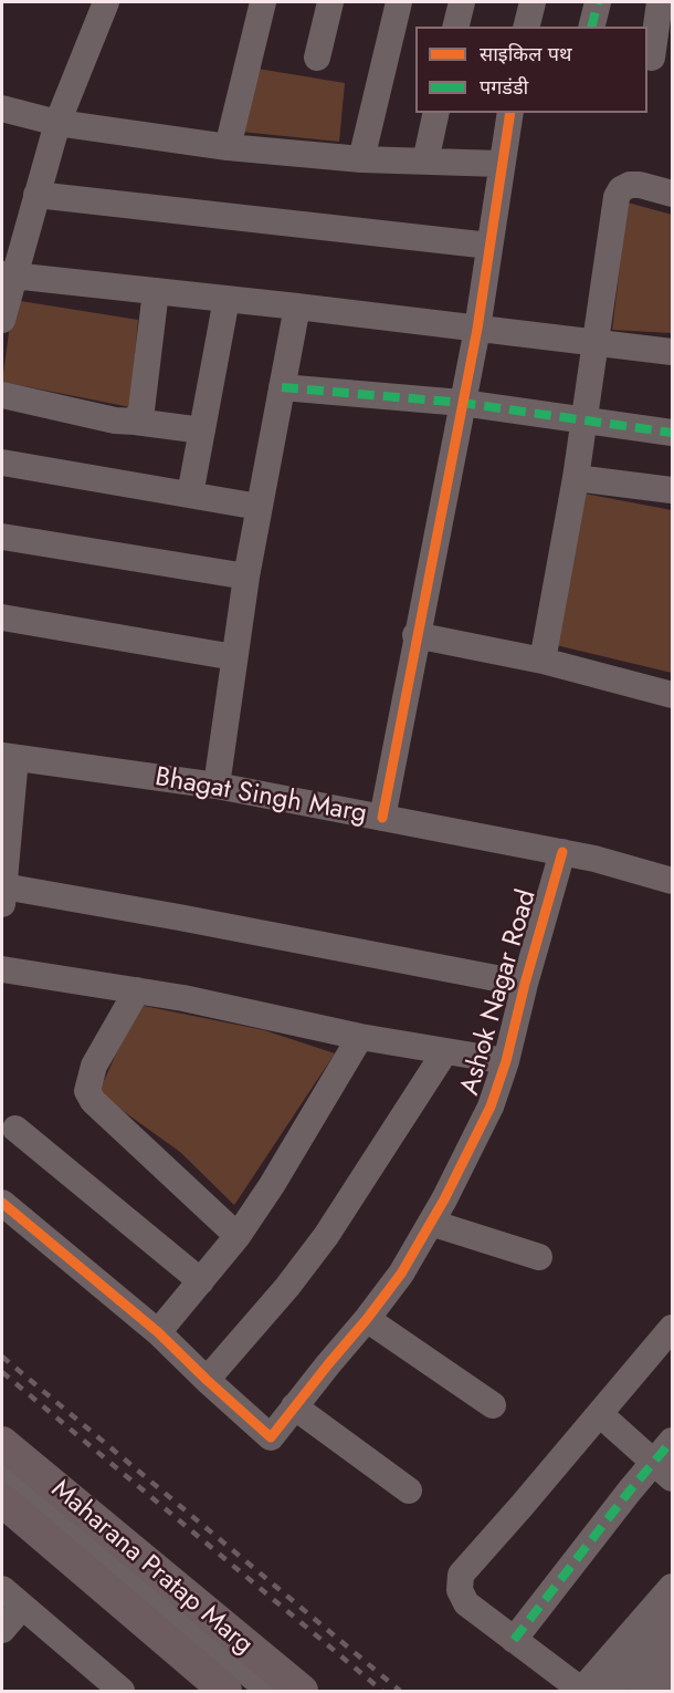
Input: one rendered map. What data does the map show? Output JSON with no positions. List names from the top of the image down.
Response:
{
  "streets": {
    "main road": ["Maharana Pratap Marg"],
    "street": ["Bhagat Singh Marg", "Ashok Nagar Road"]
  },
  "crossings": [
    ["Bhagat Singh Marg", "Ashok Nagar Road"]
  ],
  "legend": ["साइकिल पथ", "पगडंडी"]
}
